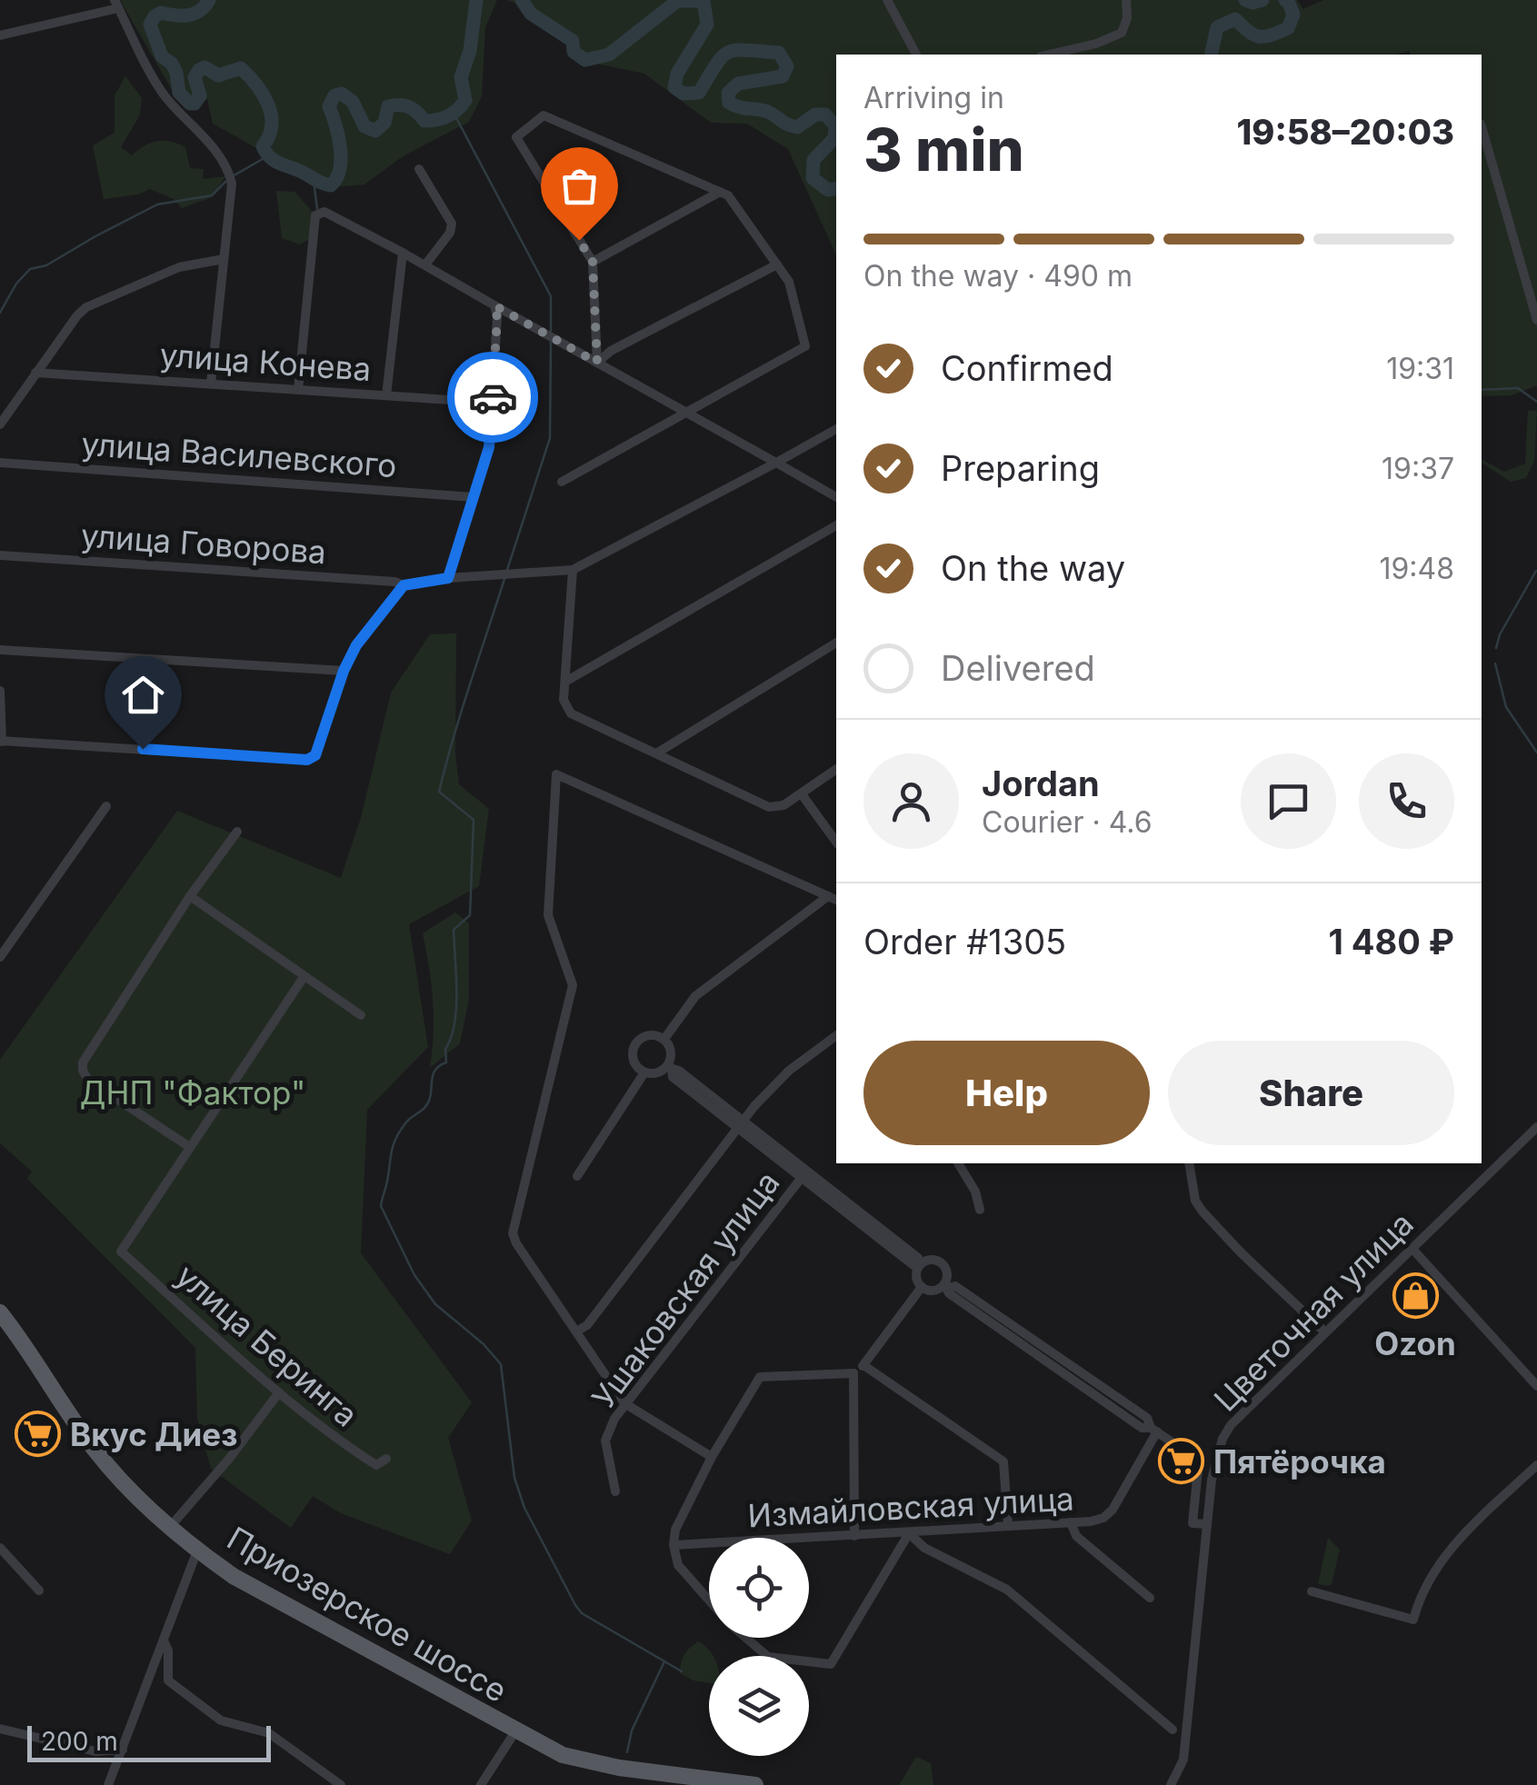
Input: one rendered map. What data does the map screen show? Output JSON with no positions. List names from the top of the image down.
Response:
{
  "streets": {
    "main road": ["Приозерское шоссе"],
    "street": [
      "улица Конева",
      "улица Василевского",
      "улица Говорова",
      "Ушаковская улица",
      "Цветочная улица",
      "улица Беринга",
      "Измайловская улица"
    ]
  },
  "parks": ["ДНП \"Фактор\""],
  "places": {
    "shop": ["Ozon"],
    "supermarket": ["Вкус Диез", "Пятёрочка"]
  },
  "scale_bar": "200 m",
  "page": {
    "heading": ["3 min", "Arriving in", "19:58–20:03"],
    "panel": [
      "Jordan",
      "Courier · 4.6",
      "Order #1305",
      "1 480 ₽"
    ],
    "bar": "On the way · 490 m",
    "list": [
      ["Confirmed", "19:31"],
      ["Preparing", "19:37"],
      ["On the way", "19:48"],
      "Delivered"
    ],
    "buttons": ["Help", "Share"],
    "scale": "200 m"
  }
}
